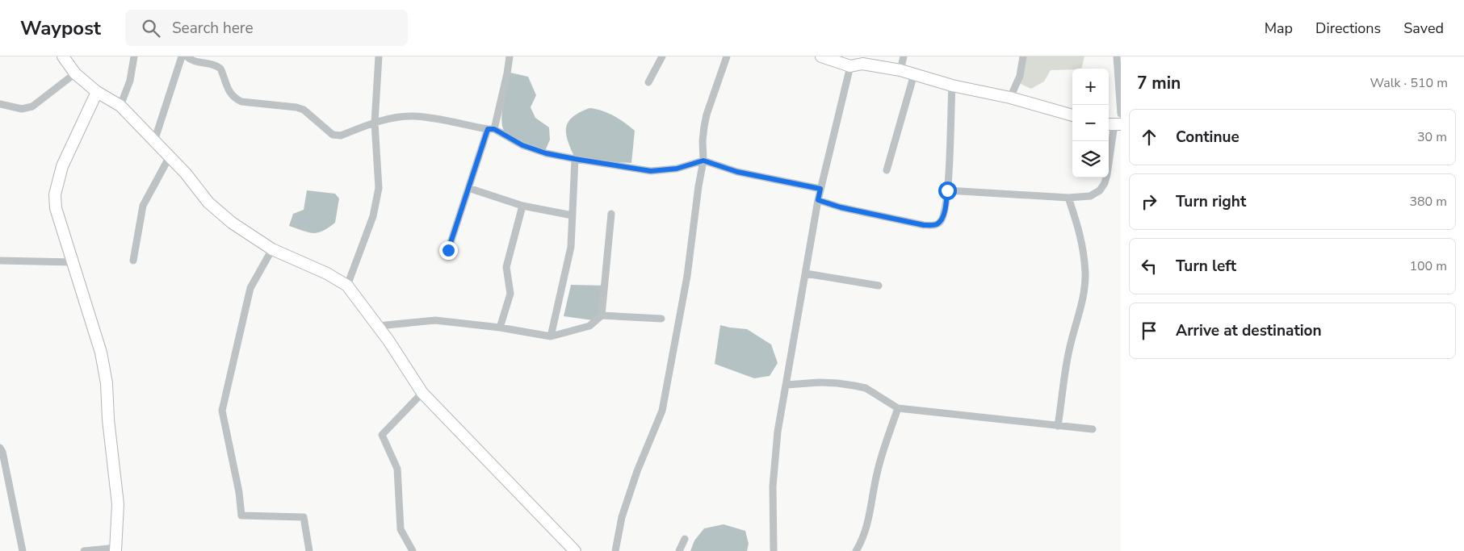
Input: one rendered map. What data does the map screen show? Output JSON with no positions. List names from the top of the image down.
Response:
{
  "page": {
    "header": "Waypost",
    "search": "Search here",
    "nav": ["Map", "Directions", "Saved"],
    "heading": ["7 min", "Walk · 510 m"],
    "map_buttons": ["+", "−"],
    "list": [
      ["Continue", "30 m"],
      ["Turn right", "380 m"],
      ["Turn left", "100 m"],
      "Arrive at destination"
    ]
  }
}
